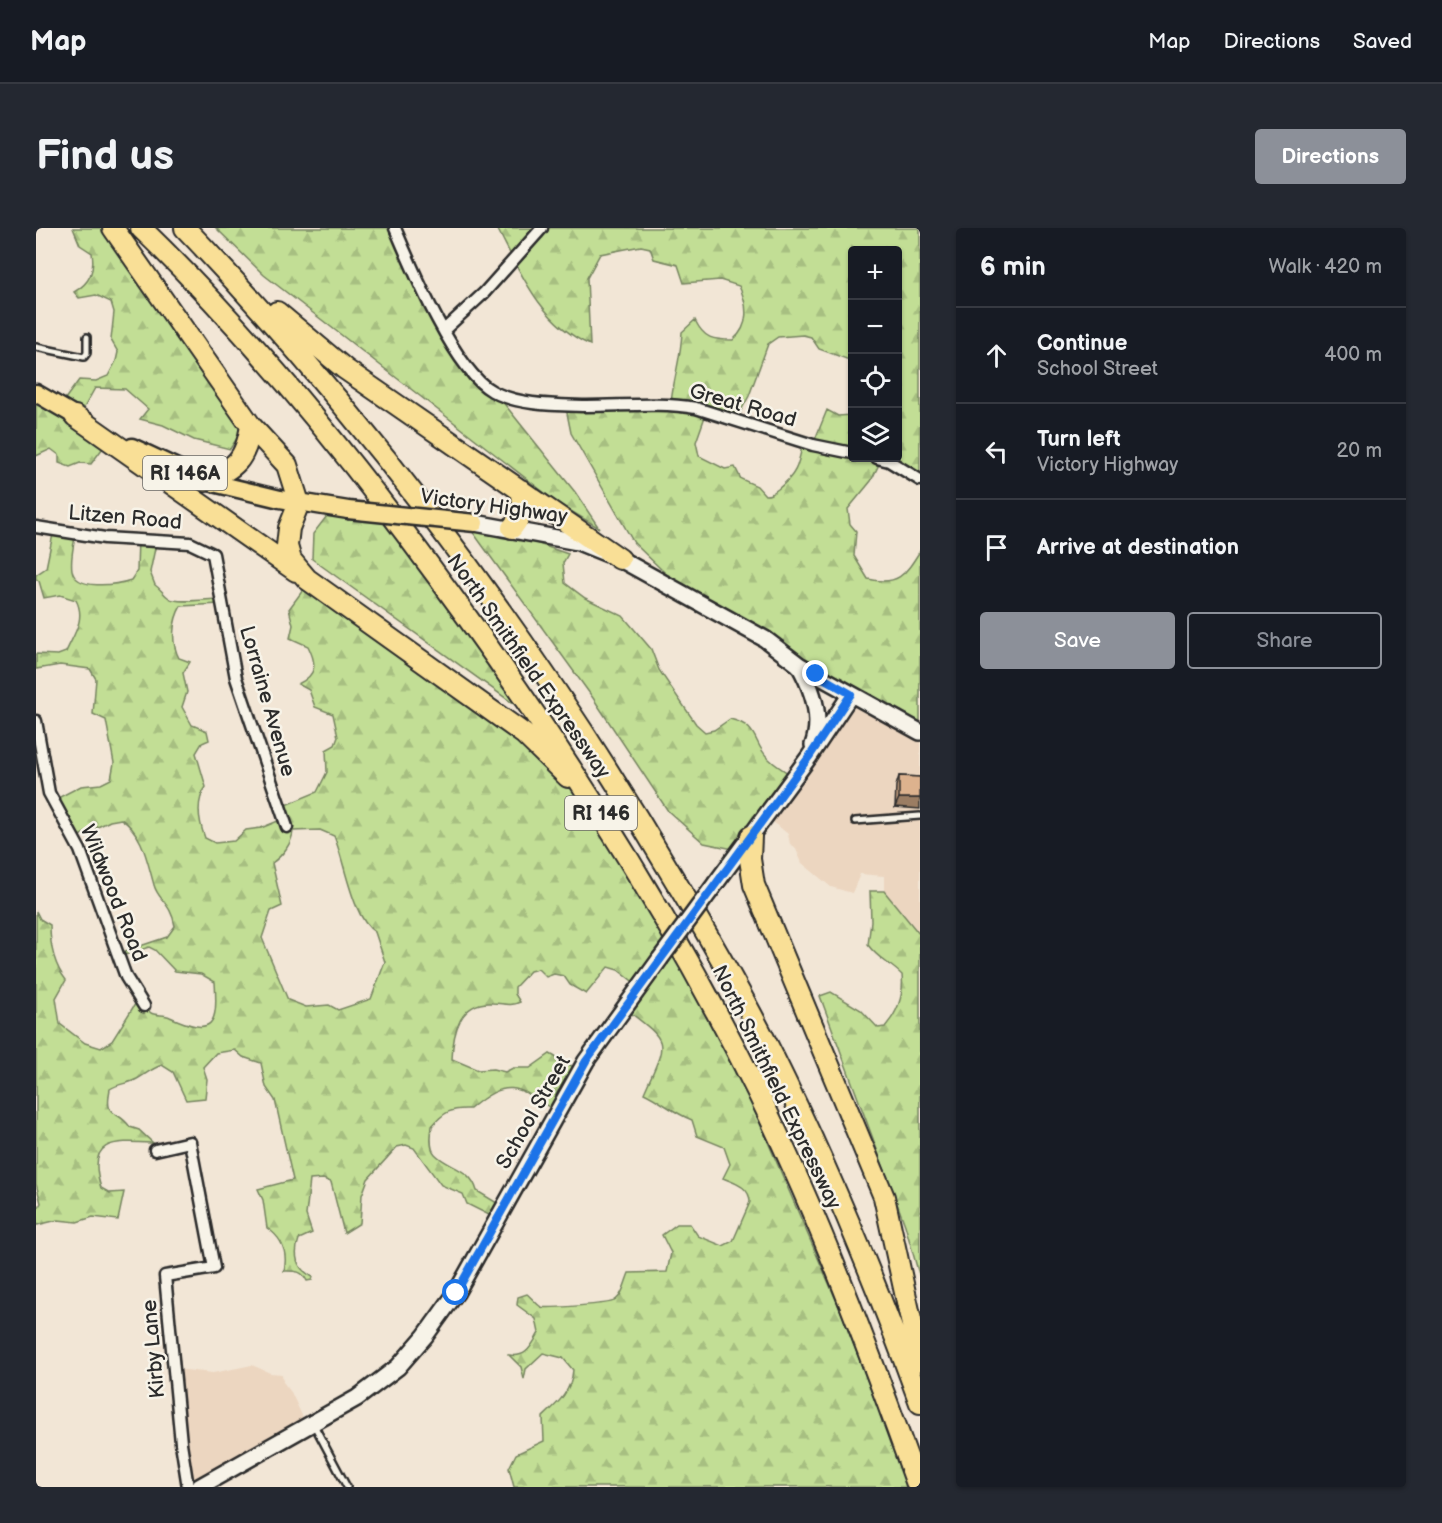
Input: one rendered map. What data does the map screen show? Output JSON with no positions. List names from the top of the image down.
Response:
{
  "streets": {
    "highway": ["North Smithfield Expressway", "RI 146"],
    "main road": ["RI 146A", "Victory Highway"],
    "street": [
      "Great Road",
      "Litzen Road",
      "Lorraine Avenue",
      "Wildwood Road",
      "School Street",
      "Kirby Lane"
    ]
  },
  "crossings": [
    ["Victory Highway", "School Street"],
    ["Litzen Road", "Lorraine Avenue"]
  ],
  "page": {
    "header": "Map",
    "nav": ["Map", "Directions", "Saved"],
    "buttons": [
      "Directions",
      ["Save", "Share"]
    ],
    "title": "Find us",
    "heading": ["6 min", "Walk · 420 m"],
    "map_buttons": ["+", "−"],
    "list": [
      ["Continue", "School Street", "400 m"],
      ["Turn left", "Victory Highway", "20 m"],
      "Arrive at destination"
    ]
  }
}
